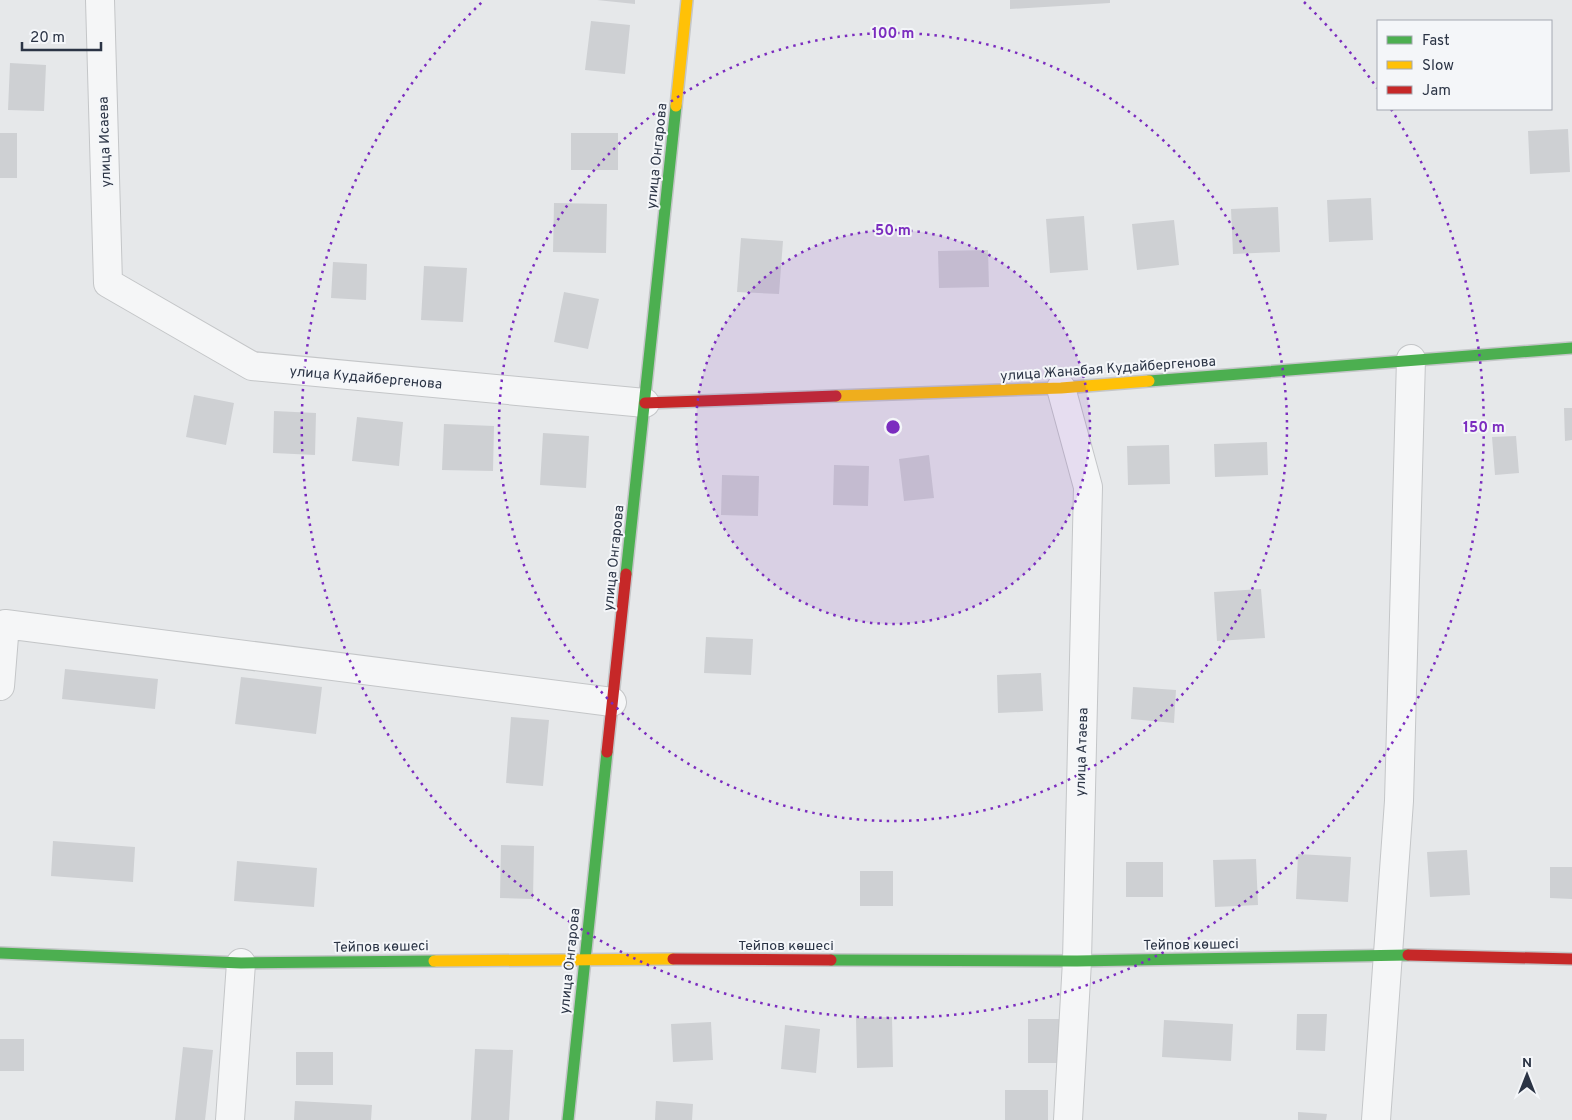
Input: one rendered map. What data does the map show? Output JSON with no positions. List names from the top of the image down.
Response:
{
  "streets": {
    "street": [
      "улица Исаева",
      "улица Онгарова",
      "улица Жанабая Кудайбергенова",
      "улица Кудайбергенова",
      "улица Атаева",
      "Тейпов көшесі"
    ]
  },
  "crossings": [
    ["улица Исаева", "улица Кудайбергенова"],
    ["улица Онгарова", "улица Жанабая Кудайбергенова"],
    ["улица Онгарова", "улица Кудайбергенова"],
    ["улица Онгарова", "Тейпов көшесі"],
    ["улица Жанабая Кудайбергенова", "улица Кудайбергенова"],
    ["улица Жанабая Кудайбергенова", "улица Атаева"],
    ["улица Атаева", "Тейпов көшесі"]
  ],
  "legend": ["Fast", "Slow", "Jam"],
  "scale_bar": "20 m",
  "north": "top",
  "rings": ["100 m", "50 m", "150 m"]
}
